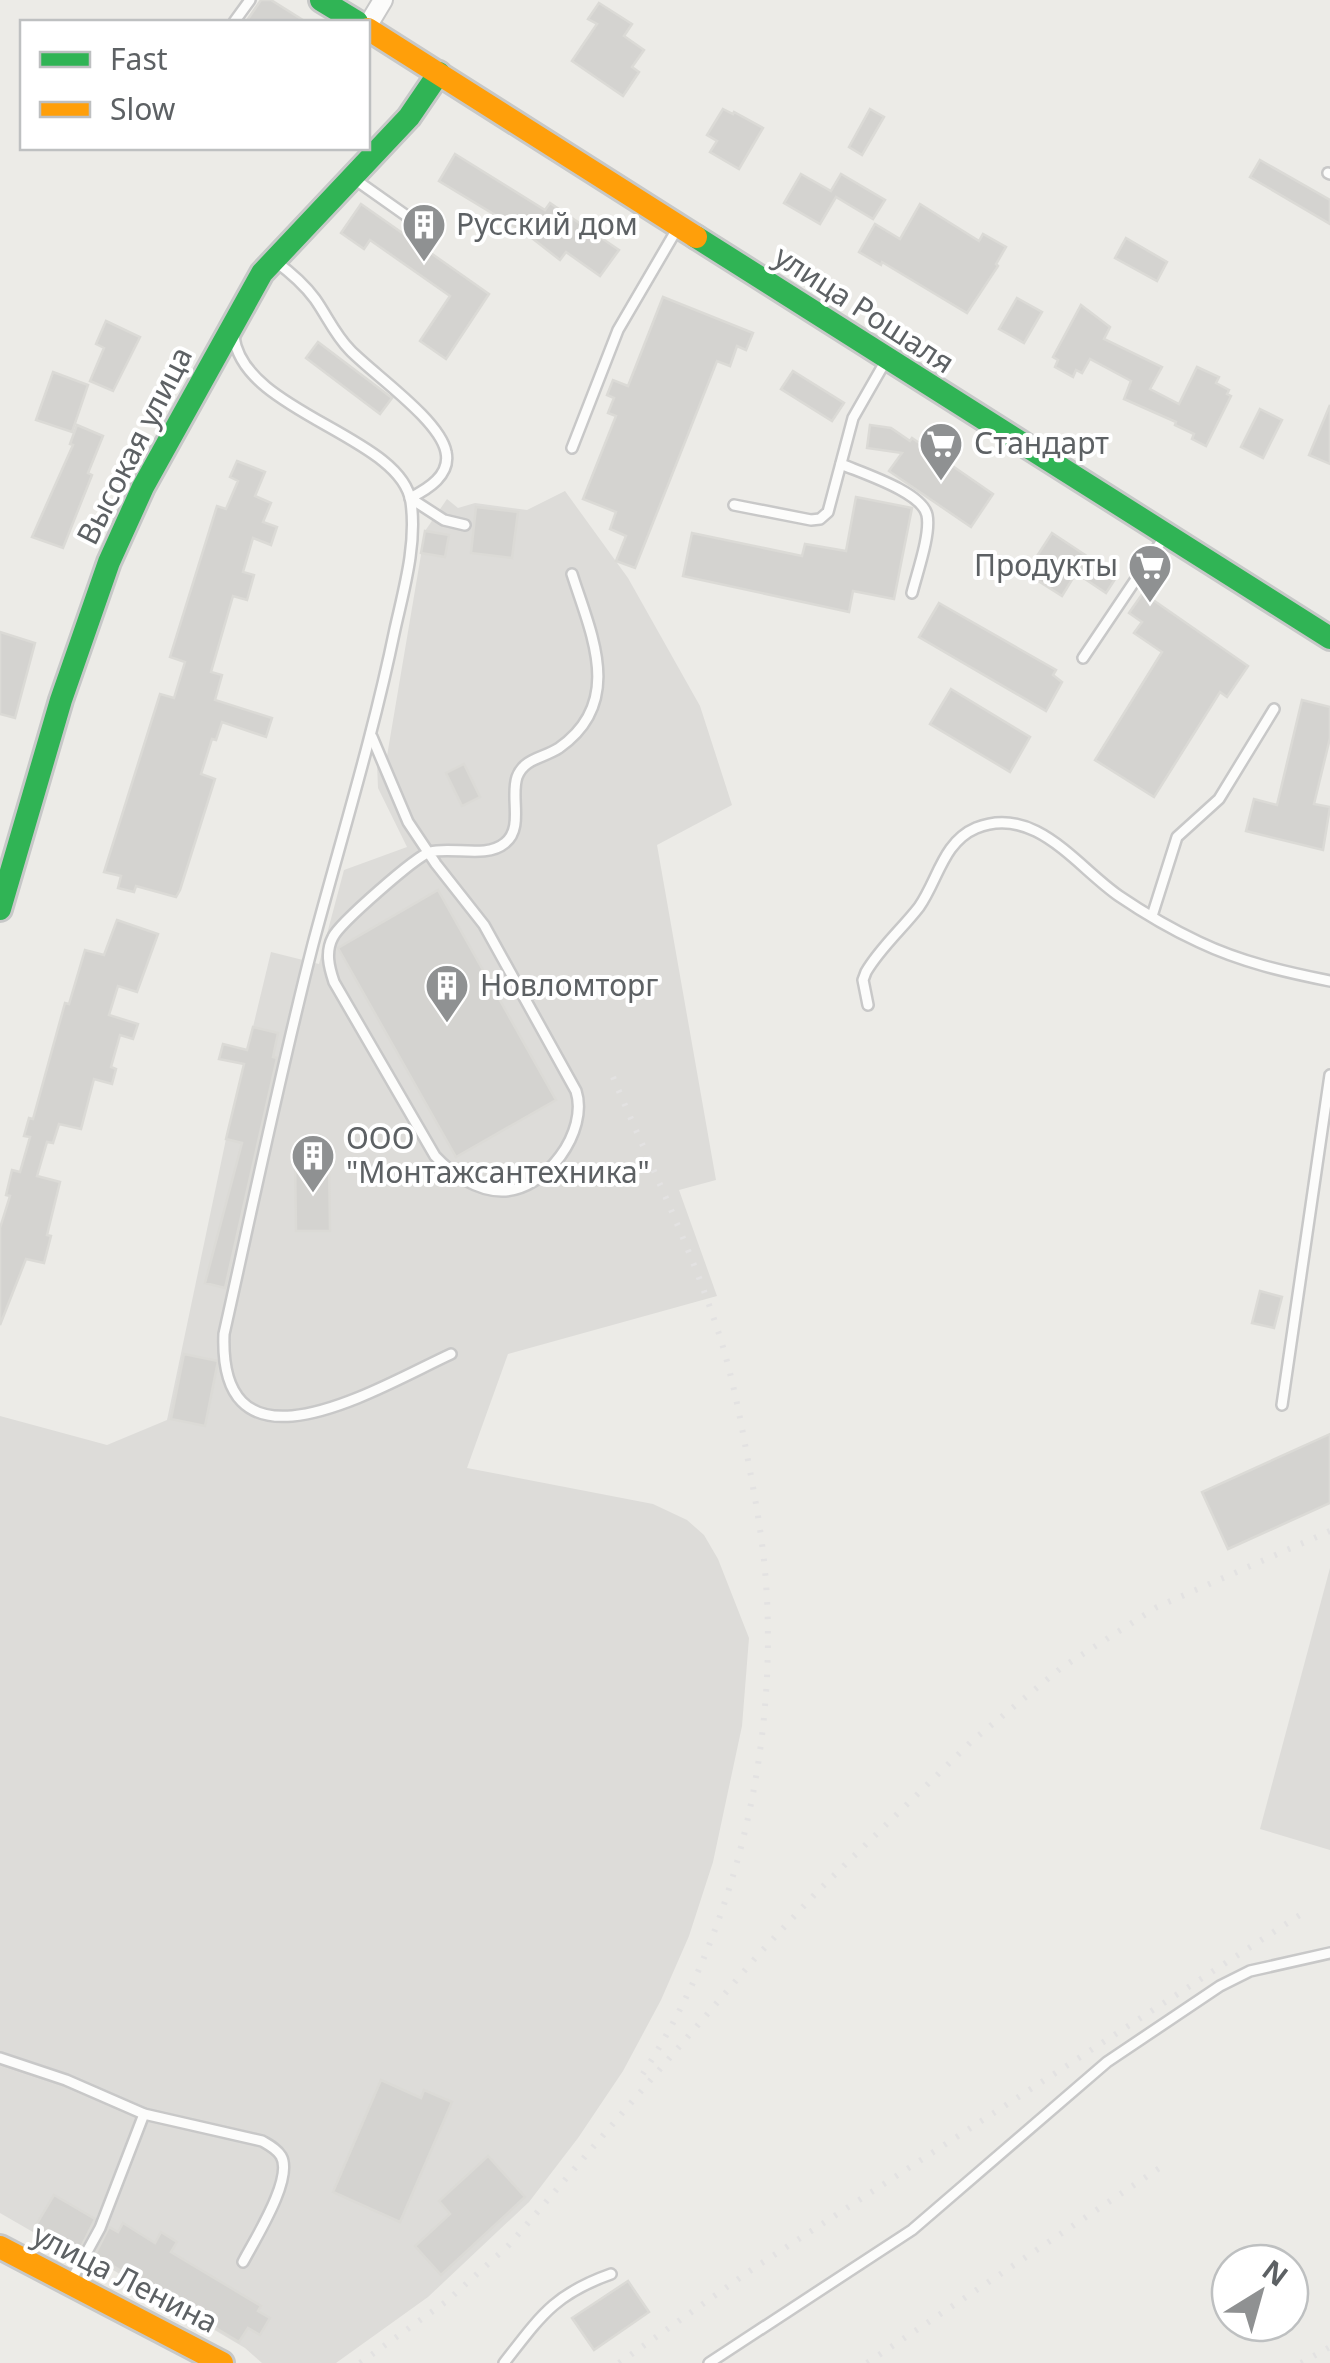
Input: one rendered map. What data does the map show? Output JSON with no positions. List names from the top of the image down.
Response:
{
  "streets": {
    "street": ["улица Рошаля", "Высокая улица", "улица Ленина"]
  },
  "crossings": [
    ["улица Рошаля", "Высокая улица"]
  ],
  "places": {
    "building": ["Русский дом", "Новломторг", "ООО \"Монтажсантехника\""],
    "supermarket": ["Стандарт", "Продукты"]
  },
  "legend": ["Fast", "Slow"],
  "north": "top right"
}
